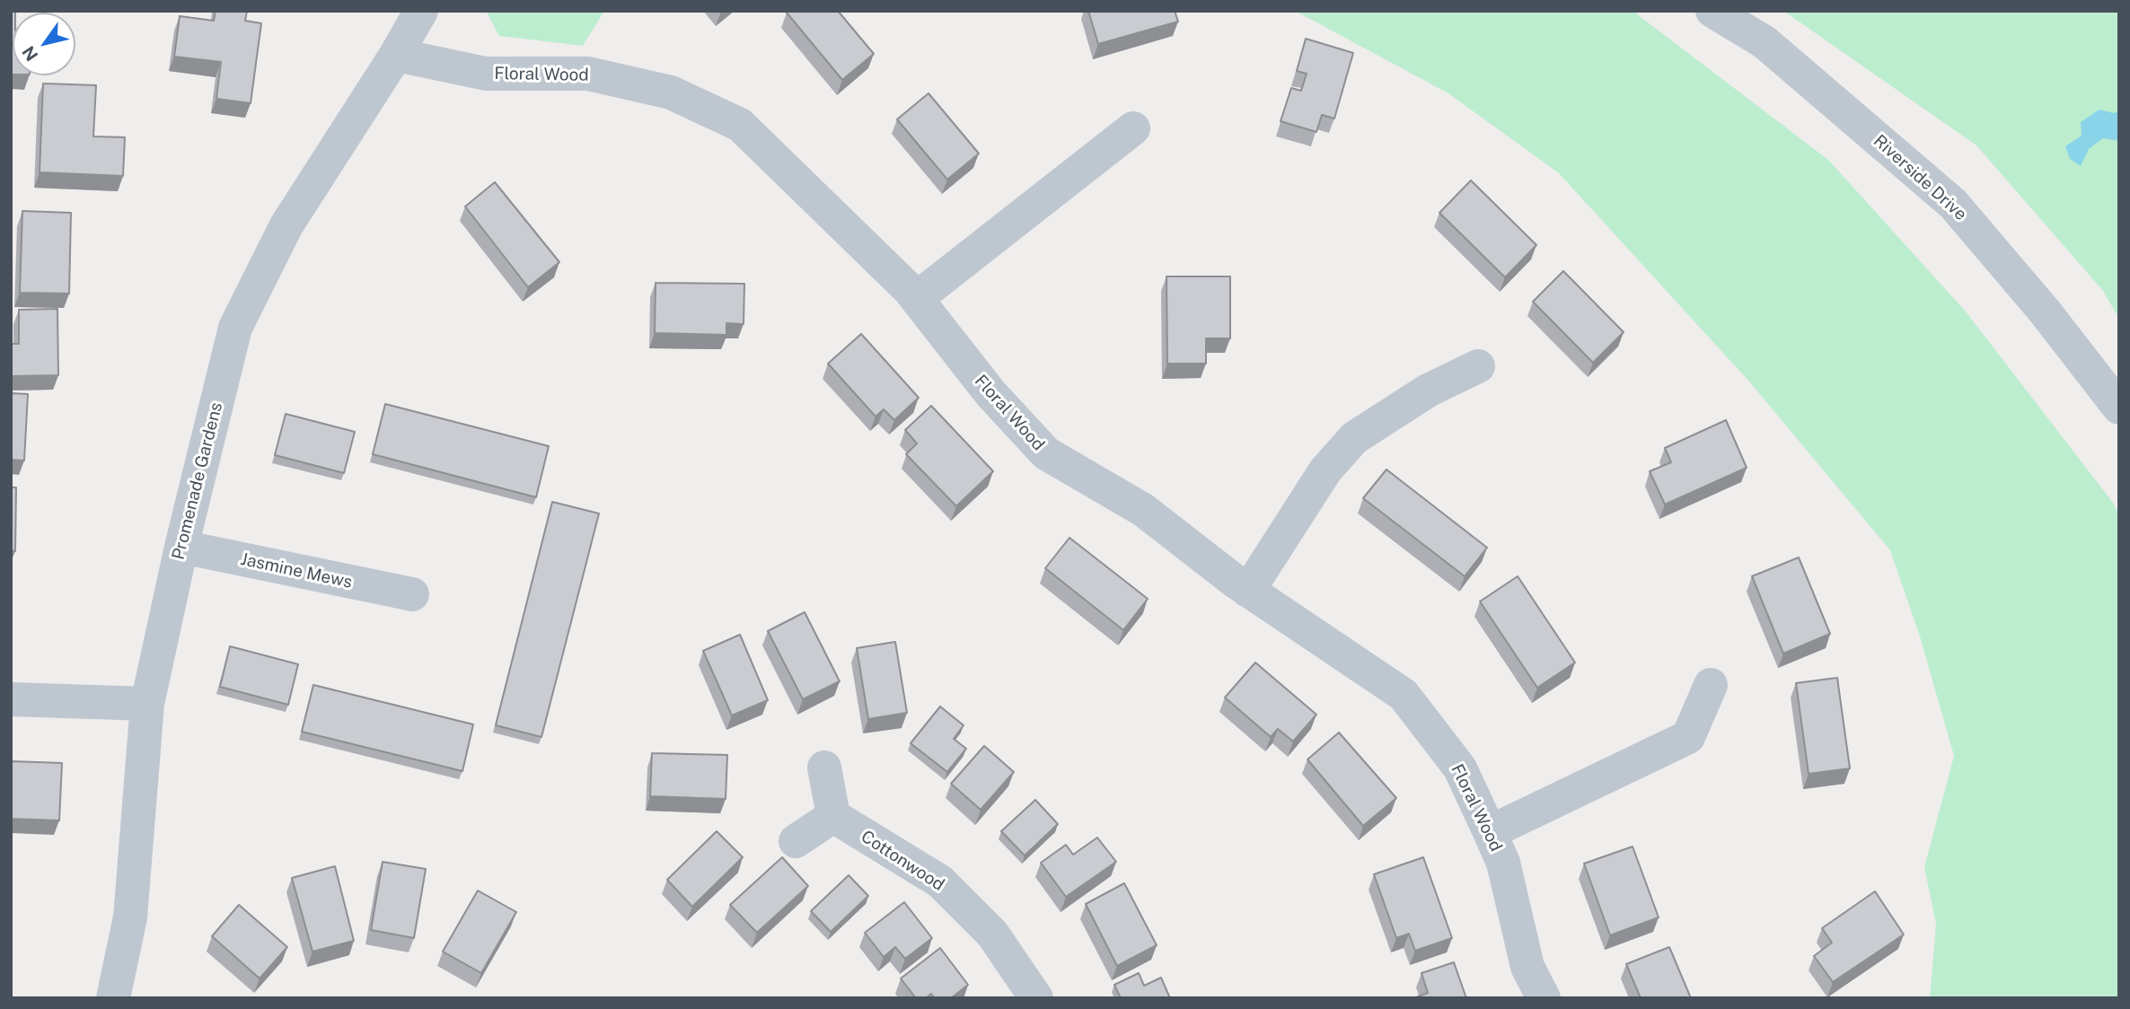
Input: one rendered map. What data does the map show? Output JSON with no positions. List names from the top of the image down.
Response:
{
  "streets": {
    "street": [
      "Floral Wood",
      "Riverside Drive",
      "Promenade Gardens",
      "Jasmine Mews",
      "Cottonwood"
    ]
  },
  "crossings": [
    ["Floral Wood", "Promenade Gardens"],
    ["Promenade Gardens", "Jasmine Mews"]
  ],
  "north": "bottom left"
}
